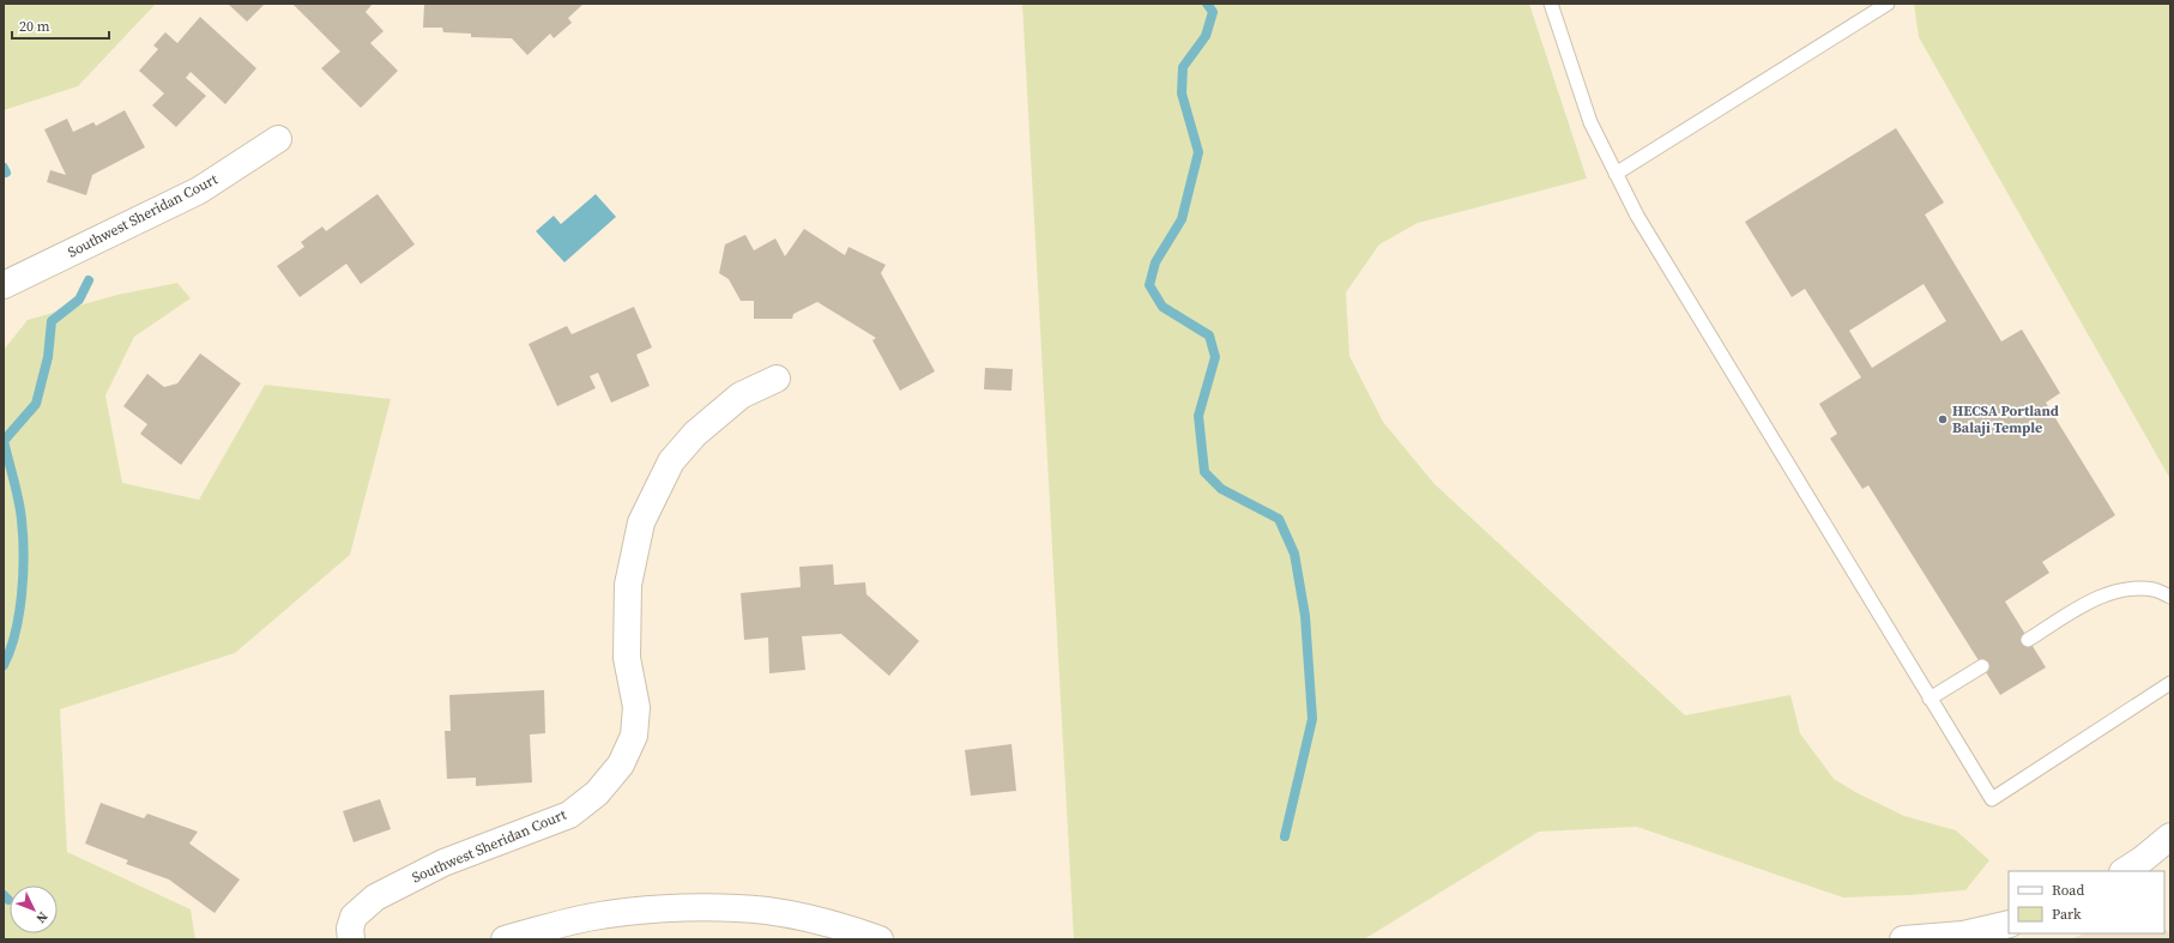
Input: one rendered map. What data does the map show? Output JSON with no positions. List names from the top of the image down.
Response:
{
  "streets": {
    "street": ["Southwest Sheridan Court"]
  },
  "places": ["HECSA Portland Balaji Temple"],
  "legend": ["Road", "Park"],
  "scale_bar": "20 m",
  "north": "bottom right"
}
